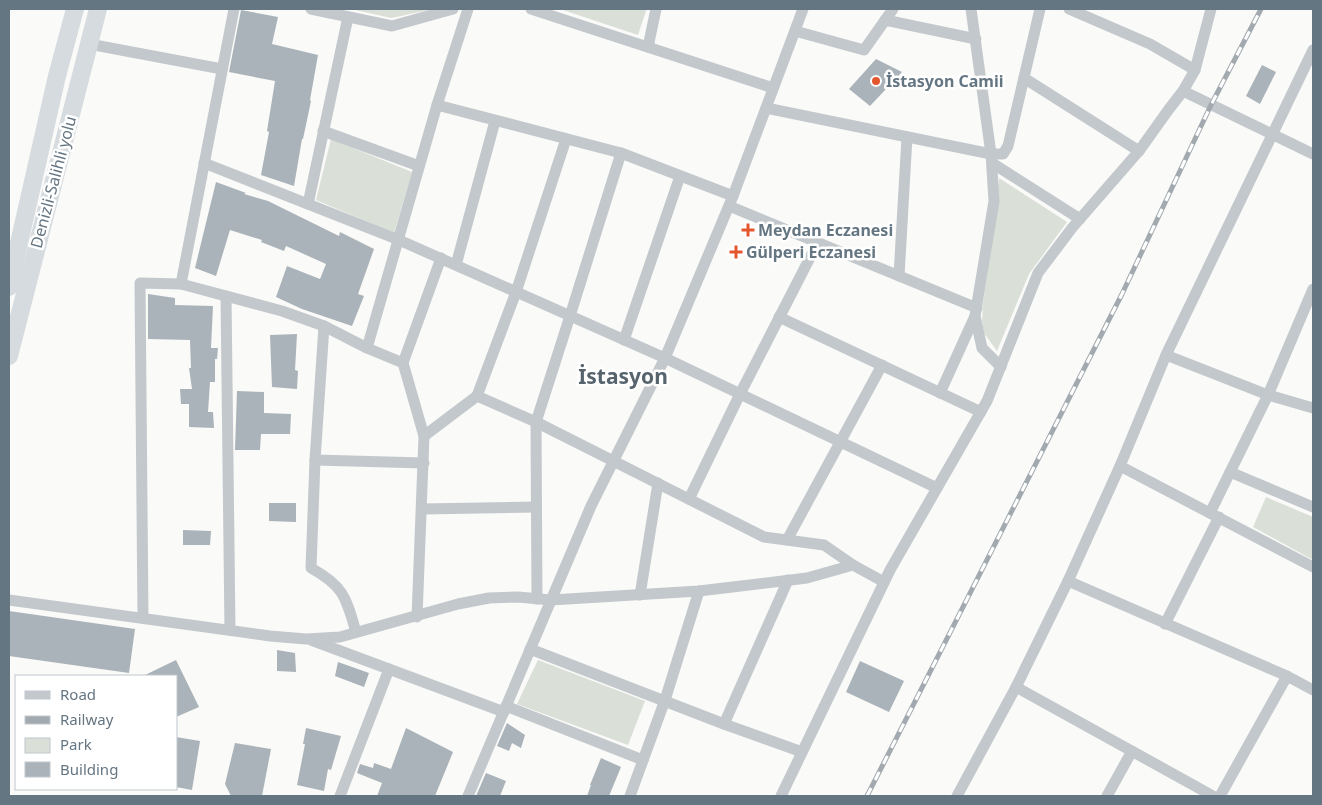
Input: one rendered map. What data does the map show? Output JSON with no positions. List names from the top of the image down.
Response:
{
  "streets": {
    "highway": ["Denizli-Salihli yolu"]
  },
  "districts": ["İstasyon"],
  "places": {
    "other": ["İstasyon Camii"],
    "health": ["Meydan Eczanesi", "Gülperi Eczanesi"]
  },
  "legend": [
    "Road",
    "Railway",
    "Park",
    "Building"
  ]
}
